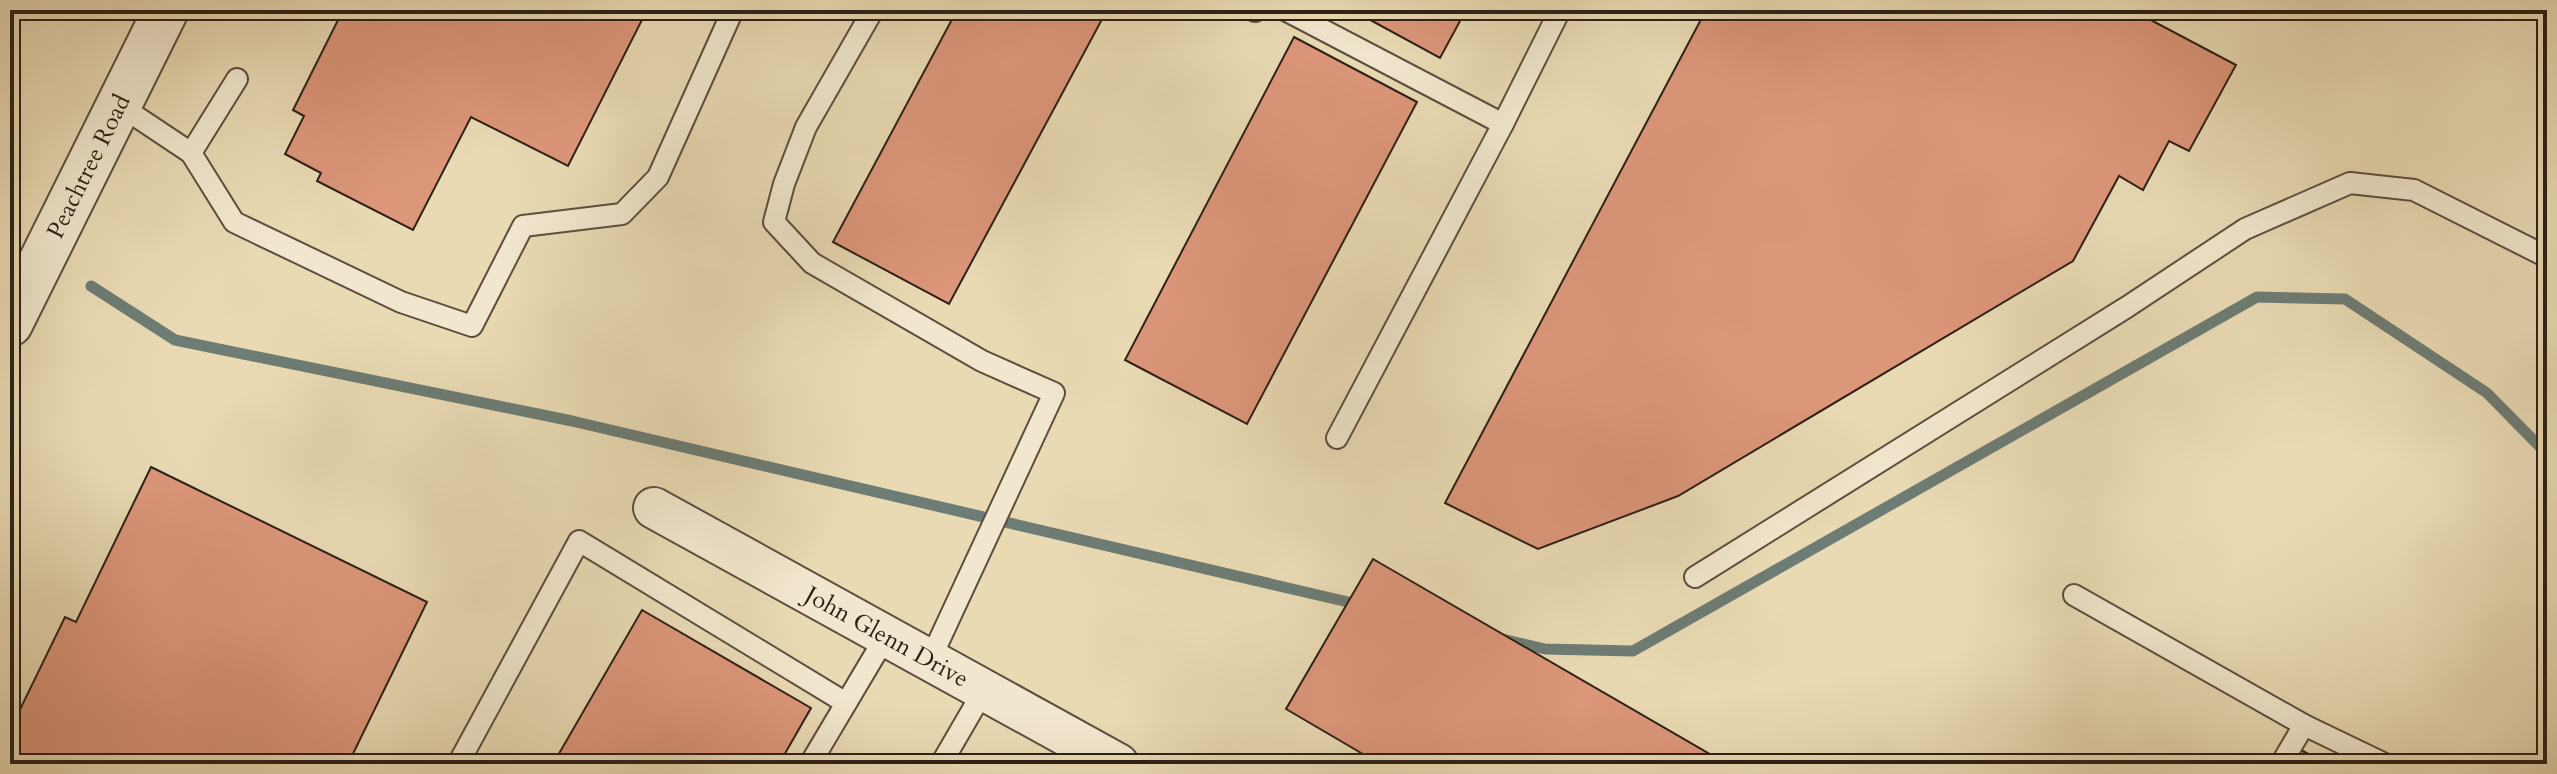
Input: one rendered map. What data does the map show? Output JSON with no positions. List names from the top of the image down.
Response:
{
  "streets": {
    "street": ["Peachtree Road", "John Glenn Drive"]
  }
}
